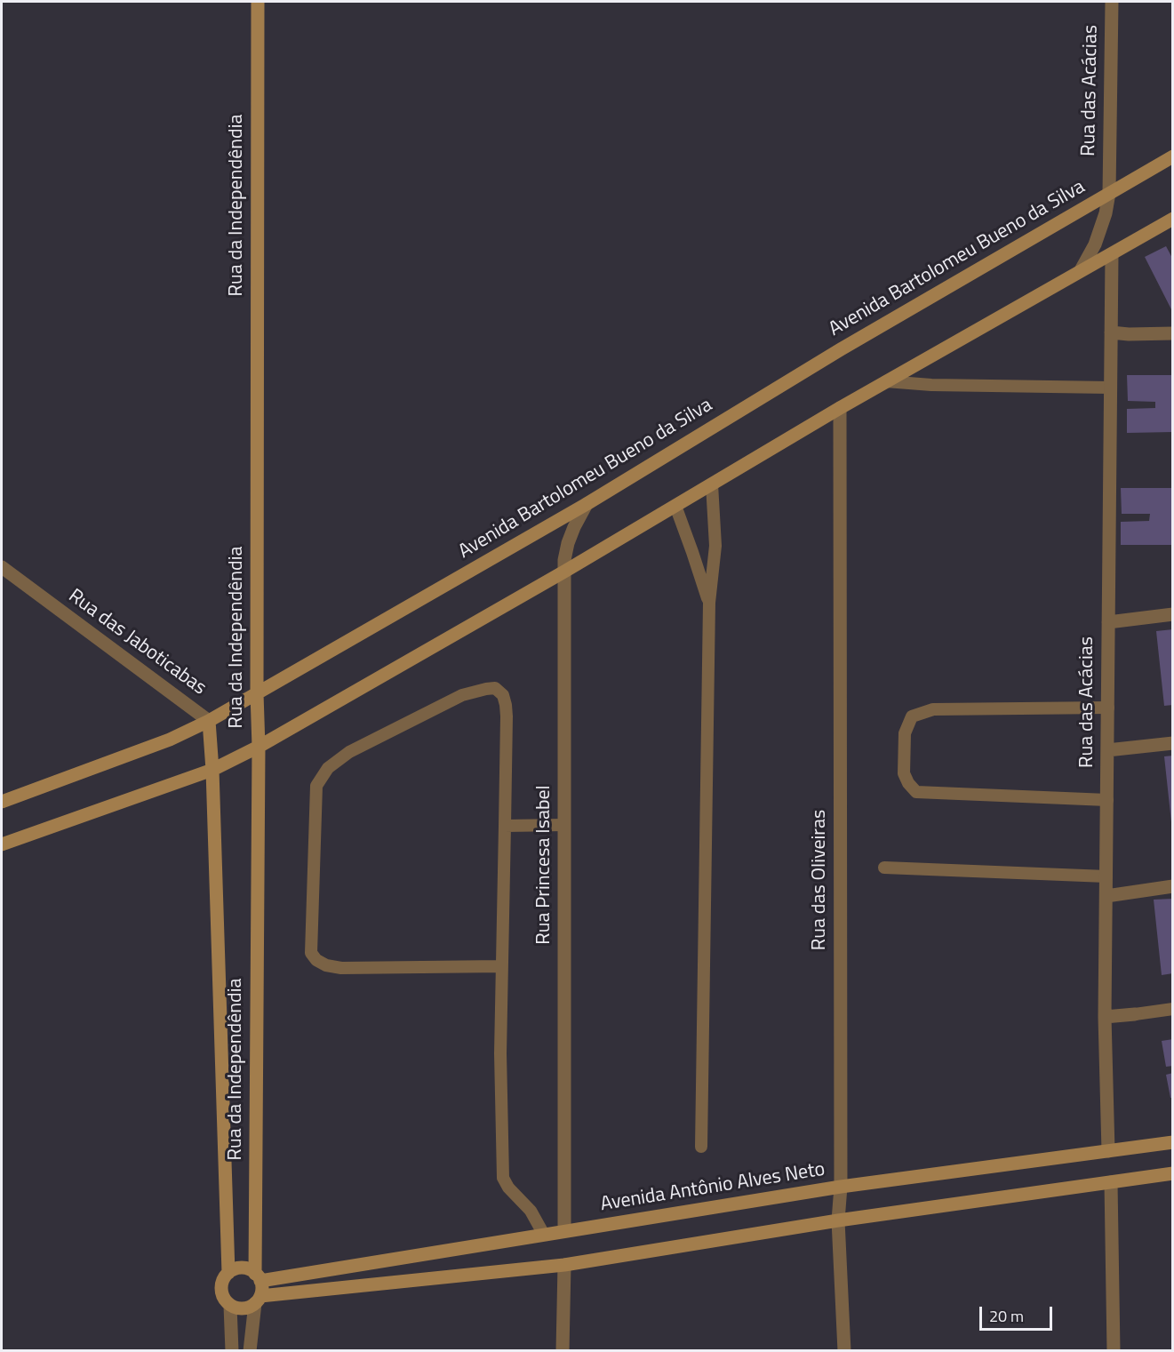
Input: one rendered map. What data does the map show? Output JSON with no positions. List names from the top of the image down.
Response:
{
  "streets": {
    "street": [
      "Rua das Acácias",
      "Rua da Independêndia",
      "Avenida Bartolomeu Bueno da Silva",
      "Rua das Jaboticabas",
      "Rua Princesa Isabel",
      "Rua das Oliveiras",
      "Avenida Antônio Alves Neto"
    ]
  },
  "crossings": [
    ["Rua das Acácias", "Avenida Bartolomeu Bueno da Silva"],
    ["Rua das Acácias", "Avenida Antônio Alves Neto"],
    ["Rua da Independêndia", "Avenida Bartolomeu Bueno da Silva"],
    ["Rua da Independêndia", "Rua das Jaboticabas"],
    ["Rua da Independêndia", "Avenida Antônio Alves Neto"],
    ["Avenida Bartolomeu Bueno da Silva", "Rua das Jaboticabas"],
    ["Avenida Bartolomeu Bueno da Silva", "Rua Princesa Isabel"],
    ["Rua Princesa Isabel", "Avenida Antônio Alves Neto"],
    ["Rua das Oliveiras", "Avenida Antônio Alves Neto"]
  ],
  "scale_bar": "20 m"
}
